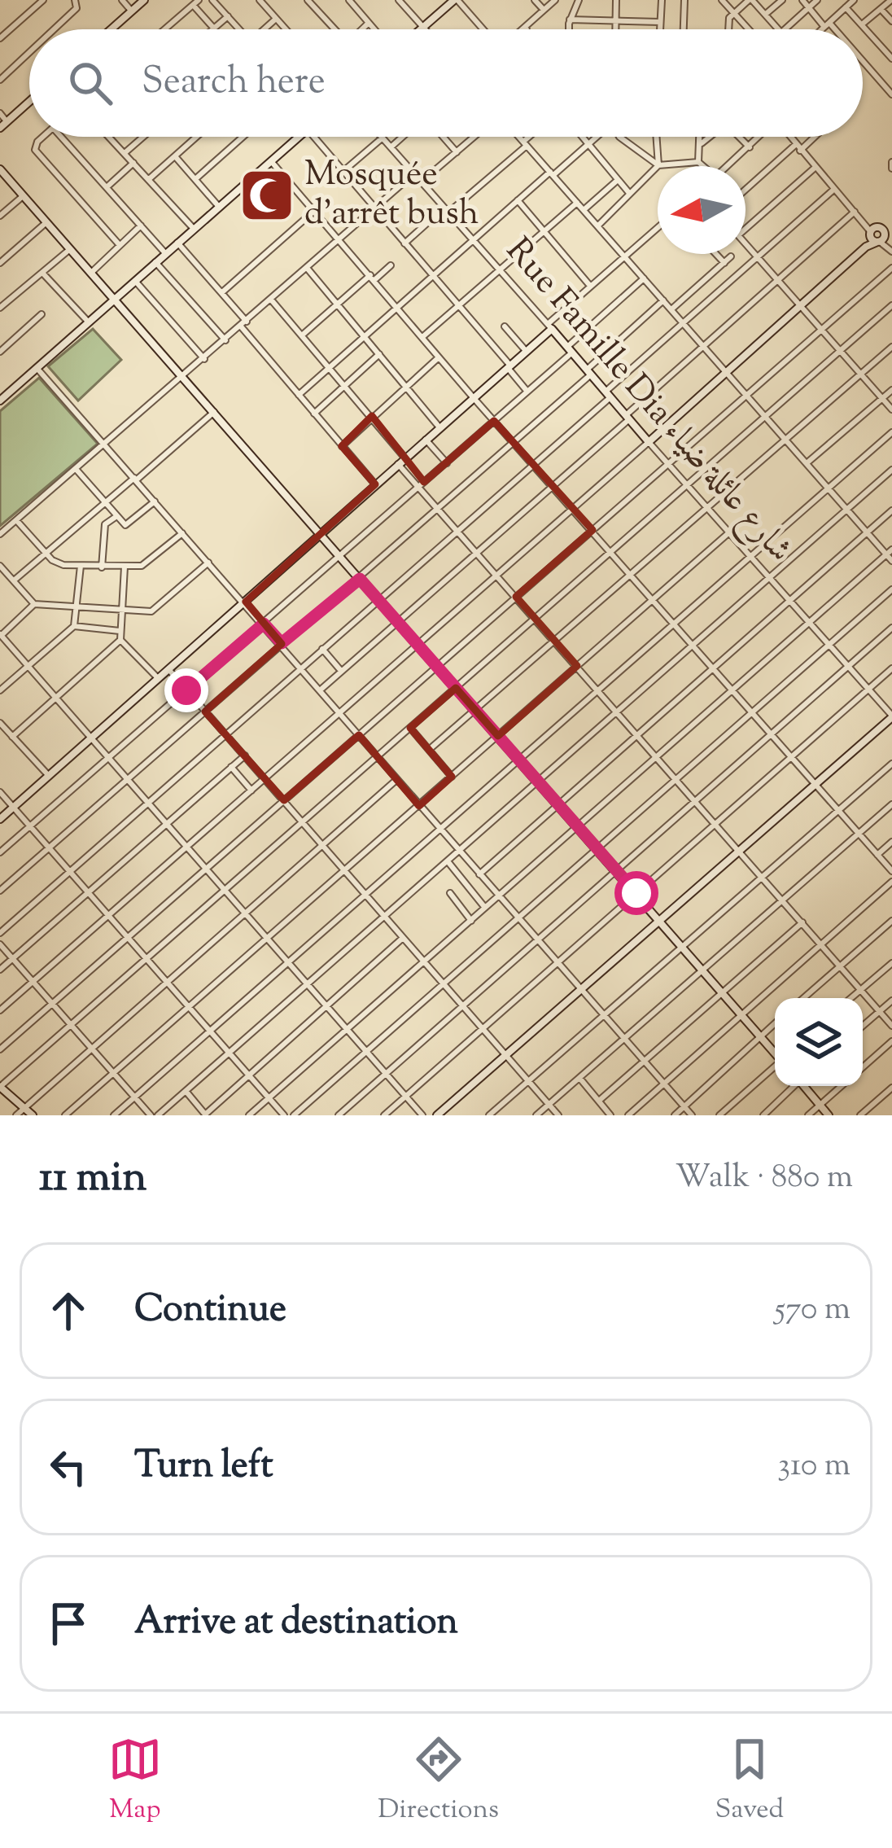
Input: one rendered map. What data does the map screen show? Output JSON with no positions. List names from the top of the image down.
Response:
{
  "streets": {
    "street": ["Rue Famille Dia شارع عائلة ضياء"]
  },
  "places": {
    "mosque": ["Mosquée d'arrêt bush"]
  },
  "north": "left",
  "page": {
    "search": "Search here",
    "heading": ["11 min", "Walk · 880 m"],
    "list": [
      ["Continue", "570 m"],
      ["Turn left", "310 m"],
      "Arrive at destination"
    ],
    "nav": ["Map", "Directions", "Saved"]
  }
}
